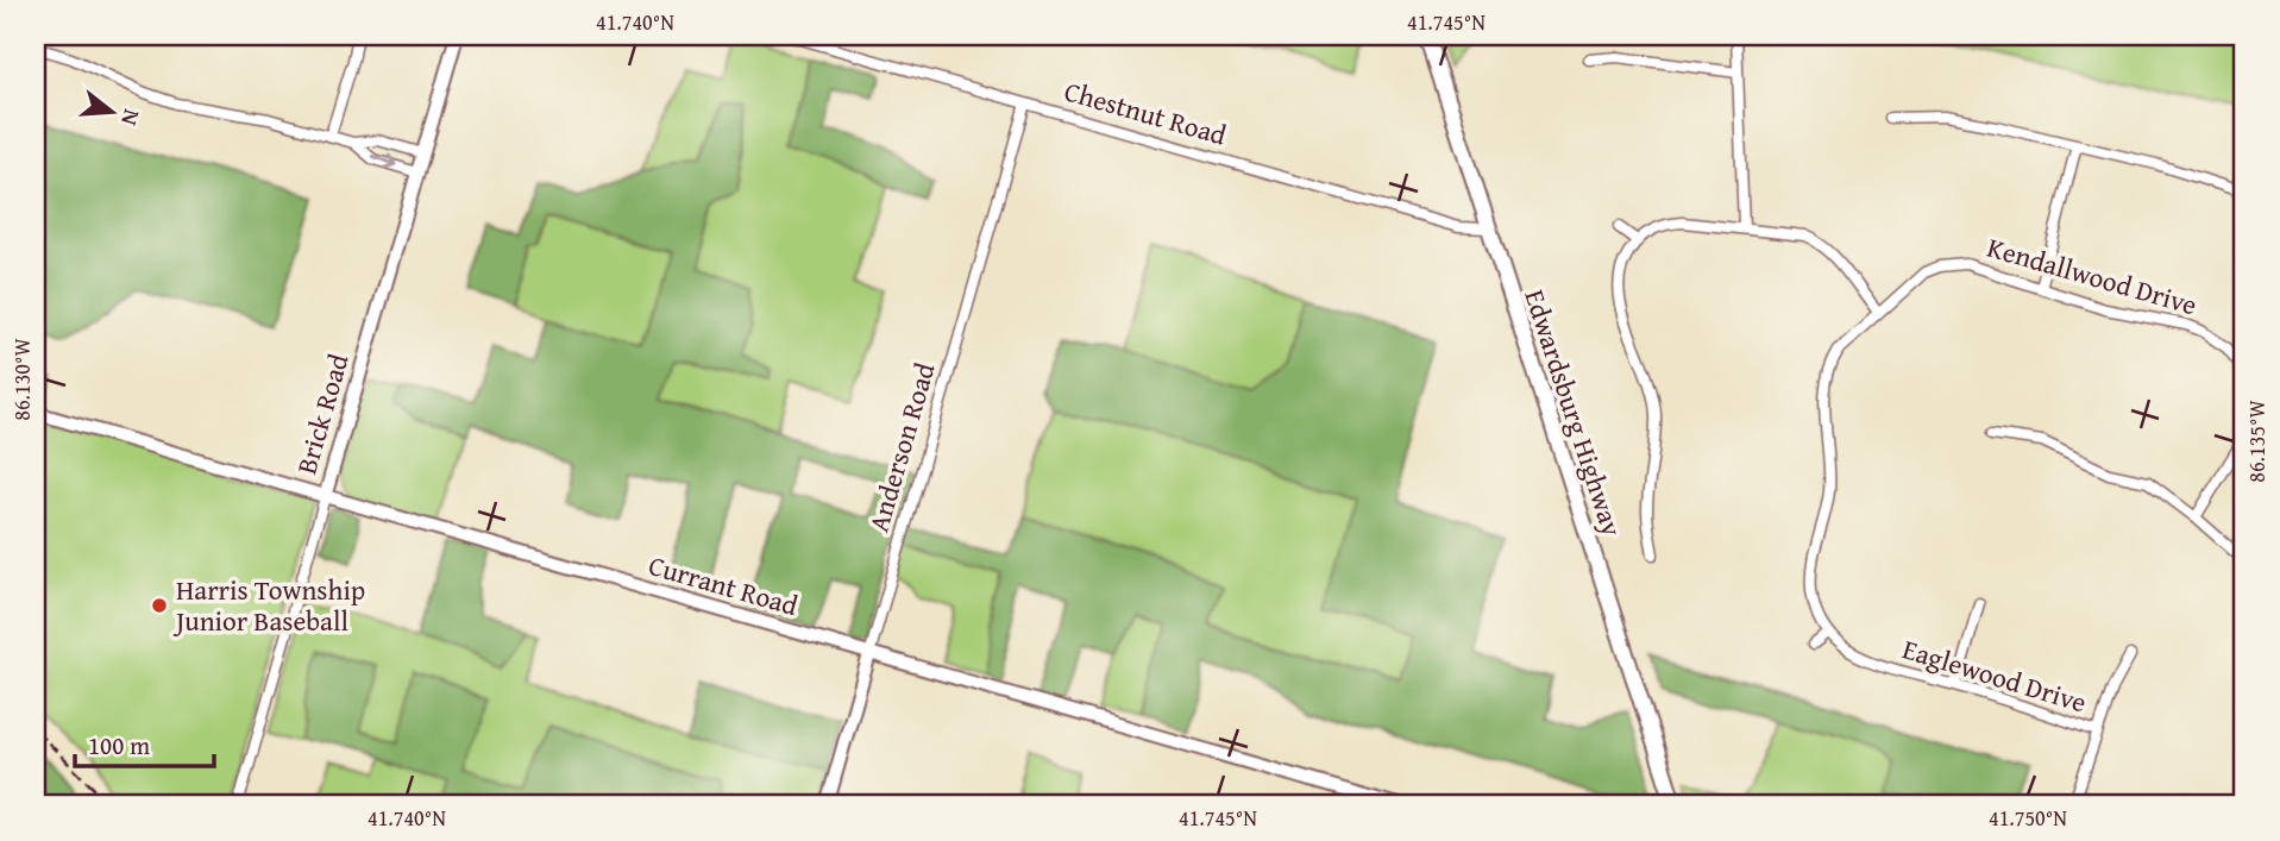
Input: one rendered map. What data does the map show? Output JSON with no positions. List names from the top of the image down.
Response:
{
  "streets": {
    "main road": ["Edwardsburg Highway"],
    "street": [
      "Chestnut Road",
      "Kendallwood Drive",
      "Brick Road",
      "Anderson Road",
      "Currant Road",
      "Eaglewood Drive"
    ]
  },
  "crossings": [
    ["Chestnut Road", "Edwardsburg Highway"],
    ["Chestnut Road", "Anderson Road"],
    ["Kendallwood Drive", "Eaglewood Drive"],
    ["Brick Road", "Currant Road"],
    ["Anderson Road", "Currant Road"]
  ],
  "places": ["Harris Township Junior Baseball"],
  "scale_bar": "100 m",
  "north": "right",
  "coordinates": [
    "41.740°N",
    "41.745°N",
    "86.130°W",
    "86.135°W",
    "41.750°N"
  ]
}
